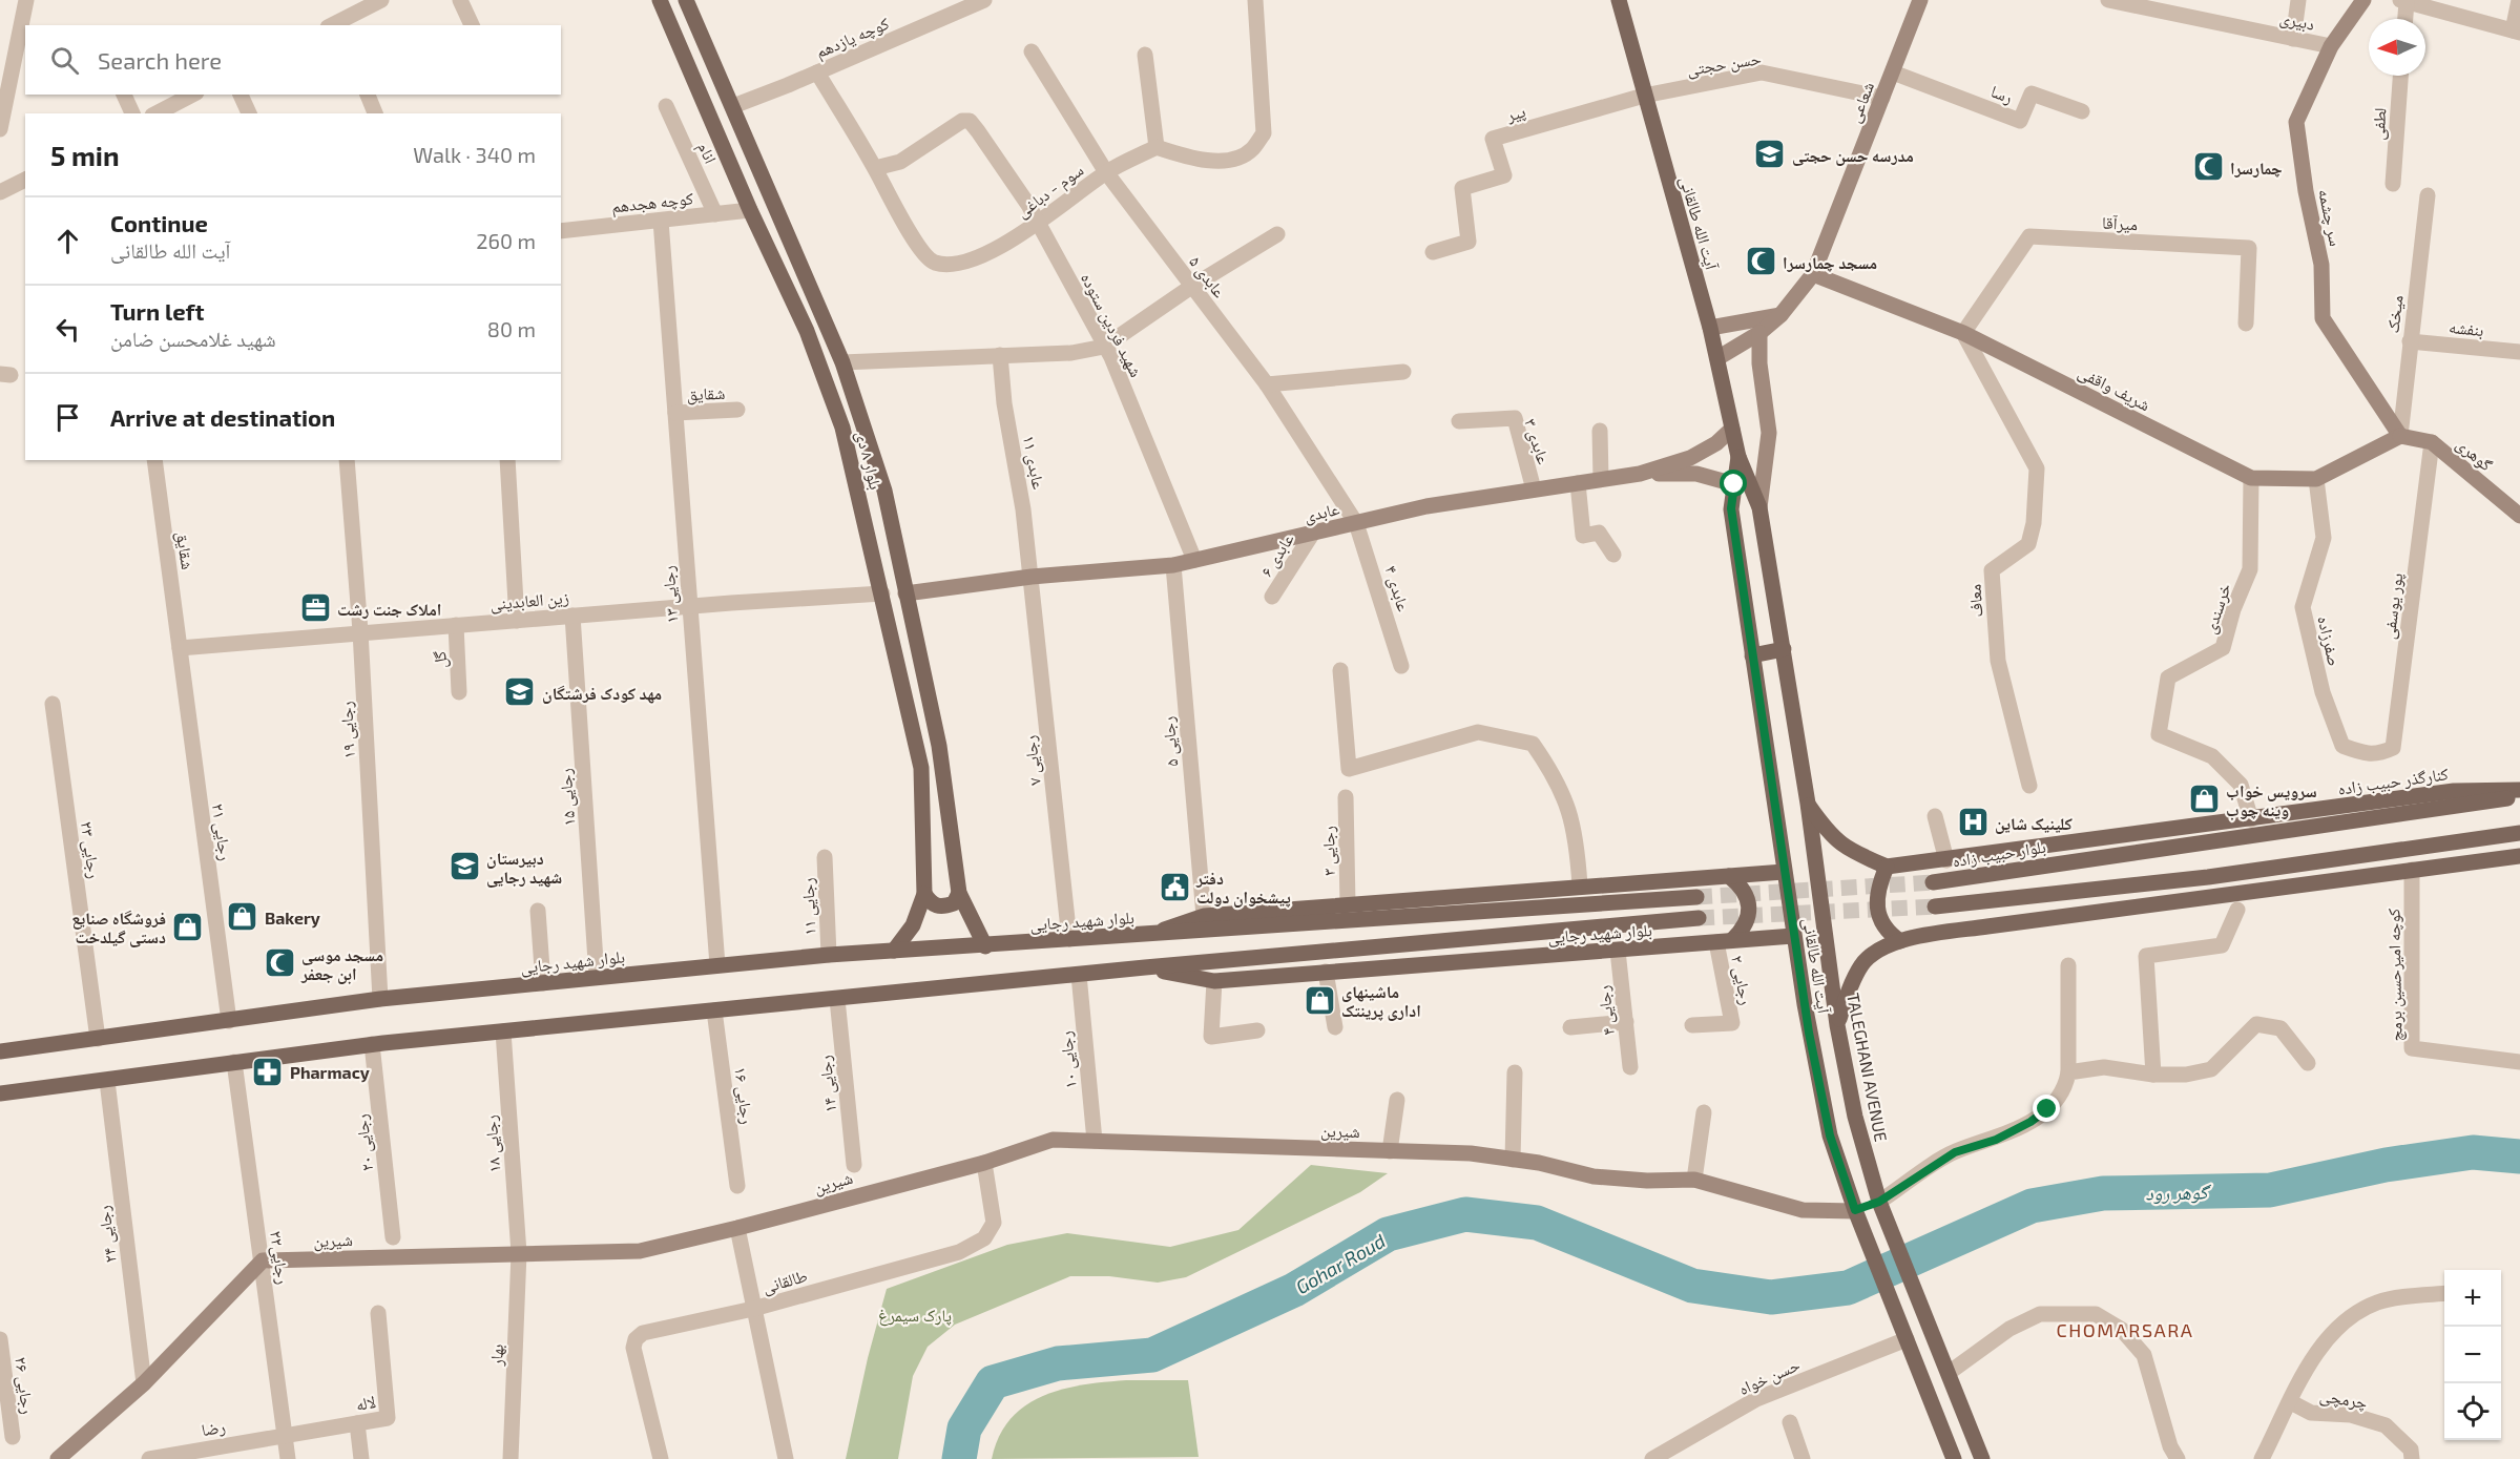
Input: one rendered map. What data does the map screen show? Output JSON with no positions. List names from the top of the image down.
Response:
{
  "streets": {
    "main road": [
      "آیت الله طالقانی",
      "بلوار ۸ دی",
      "کنارگذر حبیب زاده",
      "بلوار حبیب زاده",
      "بلوار شهید رجایی",
      "TALEGHANI AVENUE"
    ],
    "street": [
      "دبیری",
      "کوچه یازدهم",
      "حسن حجتی",
      "رسا",
      "شعاعی",
      "پیر",
      "لطفی",
      "انام",
      "سوم - دباغی",
      "کوچه هجدهم",
      "سر چشمه",
      "میرآقا",
      "عابدی ۵",
      "میخک",
      "شهید فردین ستوده",
      "بنفشه",
      "شریف واقفی",
      "شقایق",
      "عابدی ۳",
      "گوهری",
      "عابدی ۱۱",
      "عابدی",
      "عابدی ۶",
      "عابدی ۴",
      "رجایی ۱۳",
      "زین العابدینی",
      "معاف",
      "پور یوسفی",
      "خرسندی",
      "صفرزاده",
      "گل",
      "رجایی ۱۹",
      "رجایی ۵",
      "رجایی ۷",
      "رجایی ۱۵",
      "رجایی ۲۱",
      "رجایی ۲۳",
      "رجایی ۳",
      "رجایی ۱۱",
      "کوچه امیرحسین برمچ",
      "رجایی ۲",
      "رجایی ۴",
      "رجایی ۱۰",
      "رجایی ۱۴",
      "رجایی ۱۶",
      "شیرین",
      "رجایی ۲۰",
      "رجایی ۱۸",
      "رجایی ۲۴",
      "۲۲رجایی",
      "طالقانی",
      "بهار",
      "حسن خواه",
      "رجایی ۲۶",
      "چرمچی",
      "لاله",
      "رضا"
    ]
  },
  "crossings": [
    ["دبیری", "سر چشمه"],
    ["کوچه یازدهم", "سوم - دباغی"],
    ["کوچه یازدهم", "بلوار ۸ دی"],
    ["حسن حجتی", "شعاعی"],
    ["حسن حجتی", "پیر"],
    ["حسن حجتی", "آیت الله طالقانی"],
    ["رسا", "شعاعی"],
    ["شعاعی", "آیت الله طالقانی"],
    ["شعاعی", "شریف واقفی"],
    ["پیر", "آیت الله طالقانی"],
    ["انام", "کوچه هجدهم"],
    ["سوم - دباغی", "عابدی ۵"],
    ["سوم - دباغی", "شهید فردین ستوده"],
    ["کوچه هجدهم", "بلوار ۸ دی"],
    ["کوچه هجدهم", "رجایی ۱۳"],
    ["سر چشمه", "میخک"],
    ["سر چشمه", "شریف واقفی"],
    ["سر چشمه", "گوهری"],
    ["آیت الله طالقانی", "عابدی"],
    ["آیت الله طالقانی", "کنارگذر حبیب زاده"],
    ["آیت الله طالقانی", "بلوار شهید رجایی"],
    ["آیت الله طالقانی", "TALEGHANI AVENUE"],
    ["آیت الله طالقانی", "شیرین"],
    ["آیت الله طالقانی", "حسن خواه"],
    ["میرآقا", "شریف واقفی"],
    ["میرآقا", "معاف"],
    ["عابدی ۵", "عابدی"],
    ["عابدی ۵", "عابدی ۴"],
    ["میخک", "بنفشه"],
    ["میخک", "شریف واقفی"],
    ["میخک", "گوهری"],
    ["شهید فردین ستوده", "عابدی"],
    ["شریف واقفی", "گوهری"],
    ["شریف واقفی", "معاف"],
    ["شریف واقفی", "خرسندی"],
    ["شریف واقفی", "صفرزاده"],
    ["شقایق", "رجایی ۱۳"],
    ["شقایق", "زین العابدینی"],
    ["شقایق", "رجایی ۲۱"],
    ["عابدی ۳", "عابدی"],
    ["گوهری", "پور یوسفی"],
    ["بلوار ۸ دی", "عابدی"],
    ["بلوار ۸ دی", "زین العابدینی"],
    ["بلوار ۸ دی", "بلوار شهید رجایی"],
    ["عابدی ۱۱", "عابدی"],
    ["عابدی ۱۱", "رجایی ۷"],
    ["عابدی", "عابدی ۶"],
    ["عابدی", "عابدی ۴"],
    ["عابدی", "رجایی ۵"],
    ["عابدی", "رجایی ۷"],
    ["رجایی ۱۳", "زین العابدینی"],
    ["رجایی ۱۳", "بلوار شهید رجایی"],
    ["زین العابدینی", "گل"],
    ["زین العابدینی", "رجایی ۱۹"],
    ["زین العابدینی", "رجایی ۱۵"],
    ["زین العابدینی", "رجایی ۲۱"],
    ["پور یوسفی", "صفرزاده"],
    ["خرسندی", "کنارگذر حبیب زاده"],
    ["رجایی ۱۹", "بلوار شهید رجایی"],
    ["رجایی ۵", "بلوار شهید رجایی"],
    ["رجایی ۷", "بلوار شهید رجایی"],
    ["کنارگذر حبیب زاده", "TALEGHANI AVENUE"],
    ["رجایی ۱۵", "بلوار شهید رجایی"],
    ["رجایی ۲۱", "بلوار شهید رجایی"],
    ["رجایی ۲۳", "بلوار شهید رجایی"],
    ["رجایی ۳", "بلوار شهید رجایی"],
    ["رجایی ۱۱", "بلوار شهید رجایی"],
    ["بلوار شهید رجایی", "رجایی ۲"],
    ["بلوار شهید رجایی", "رجایی ۴"],
    ["بلوار شهید رجایی", "رجایی ۱۰"],
    ["بلوار شهید رجایی", "رجایی ۱۴"],
    ["بلوار شهید رجایی", "رجایی ۱۶"],
    ["بلوار شهید رجایی", "رجایی ۲۰"],
    ["بلوار شهید رجایی", "رجایی ۱۸"],
    ["بلوار شهید رجایی", "رجایی ۲۴"],
    ["بلوار شهید رجایی", "۲۲رجایی"],
    ["رجایی ۱۰", "شیرین"],
    ["شیرین", "رجایی ۱۸"],
    ["شیرین", "۲۲رجایی"],
    ["شیرین", "طالقانی"],
    ["شیرین", "بهار"],
    ["رجایی ۱۸", "بهار"],
    ["۲۲رجایی", "لاله"],
    ["۲۲رجایی", "رضا"],
    ["لاله", "رضا"]
  ],
  "districts": ["CHOMARSARA"],
  "water": ["گوهر رود", "Gohar Roud"],
  "parks": ["پارک سیمرغ"],
  "places": {
    "school or university": ["مدرسه حسن حجتی", "مهد کودک فرشتگان", "دبیرستان شهید رجایی"],
    "mosque": ["چمارسرا", "مسجد چمارسرا", "مسجد موسی ابن جعفر"],
    "office": ["املاک جنت رشت"],
    "shop": [
      "سرویس خواب وینه چوب",
      "Bakery",
      "فروشگاه صنایع دستی گیلدخت",
      "ماشینهای اداری پرینتک"
    ],
    "hospital": ["کلینیک شاین"],
    "public building": ["دفتر پیشخوان دولت"],
    "pharmacy": ["Pharmacy"]
  },
  "north": "left",
  "page": {
    "search": "Search here",
    "heading": ["5 min", "Walk · 340 m"],
    "list": [
      ["Continue", "آیت الله طالقانی", "260 m"],
      ["Turn left", "شهید غلامحسن ضامن", "80 m"],
      "Arrive at destination"
    ],
    "map_buttons": ["+", "−"]
  }
}
